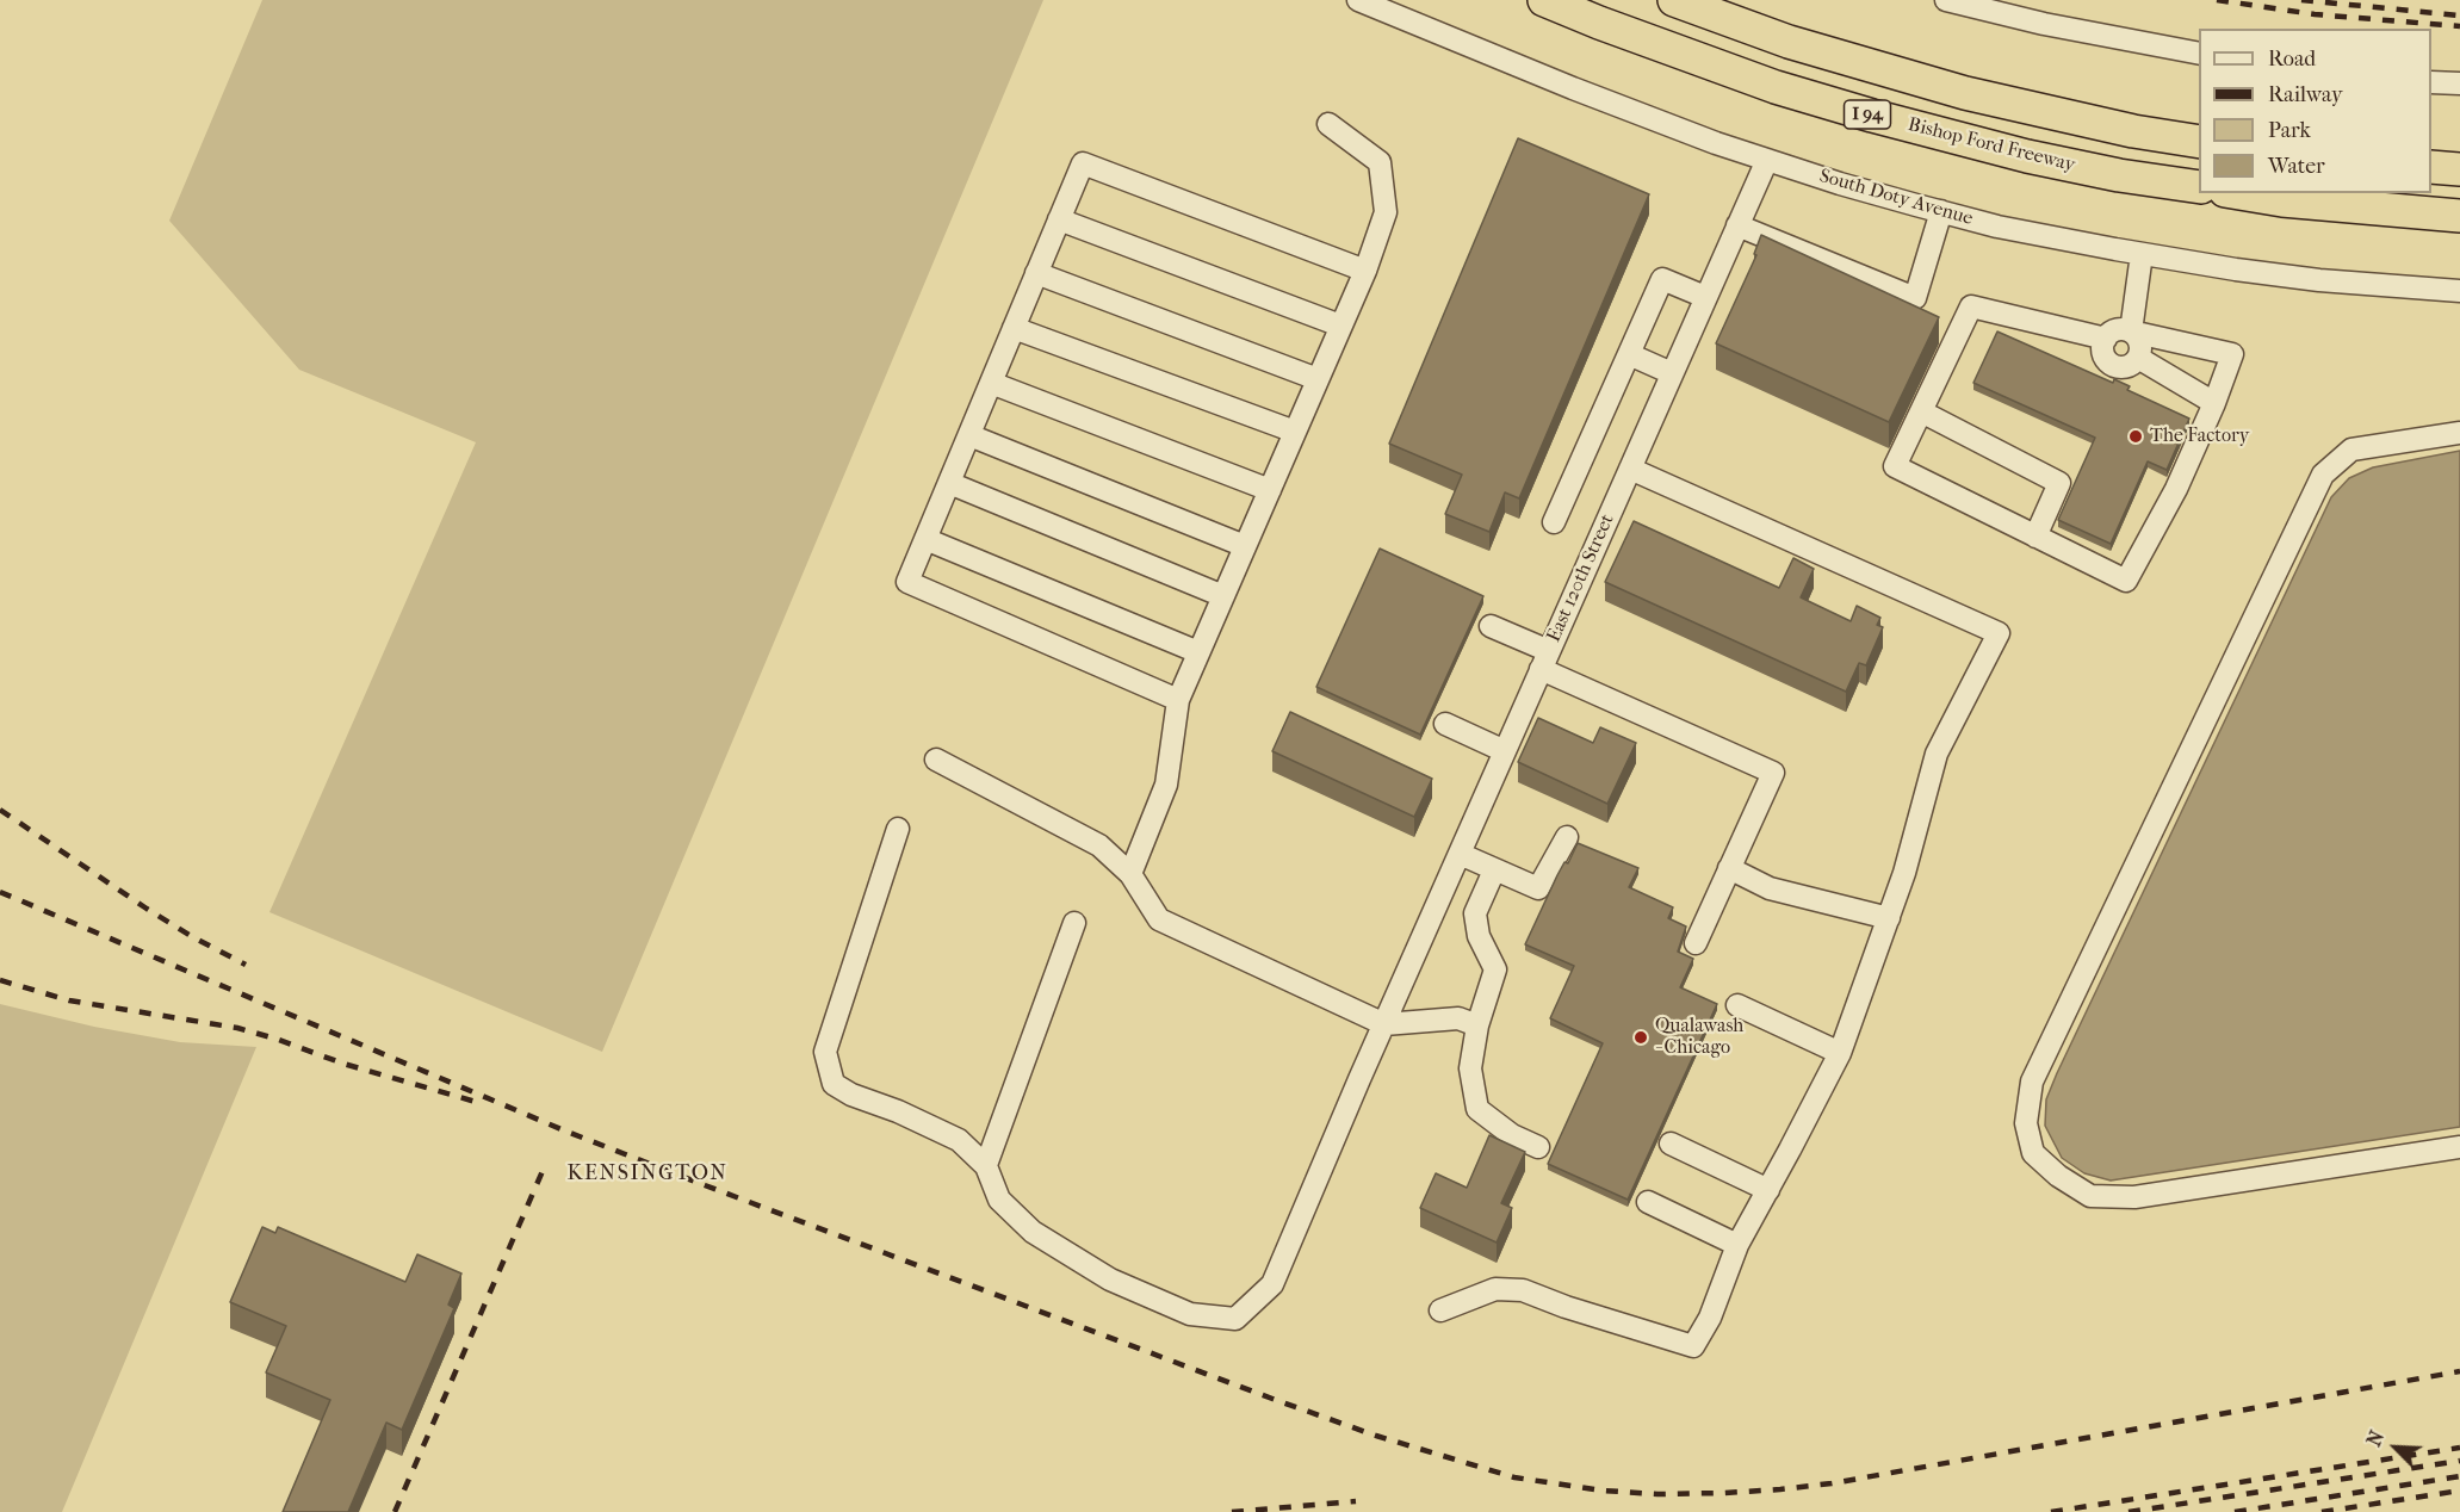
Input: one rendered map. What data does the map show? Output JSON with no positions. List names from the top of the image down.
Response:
{
  "streets": {
    "highway": ["I 94", "Bishop Ford Freeway"],
    "street": ["South Doty Avenue", "East 120th Street"]
  },
  "crossings": [
    ["South Doty Avenue", "East 120th Street"]
  ],
  "districts": ["KENSINGTON"],
  "places": ["The Factory", "Qualawash - Chicago"],
  "legend": [
    "Road",
    "Railway",
    "Park",
    "Water"
  ],
  "north": "top left"
}
